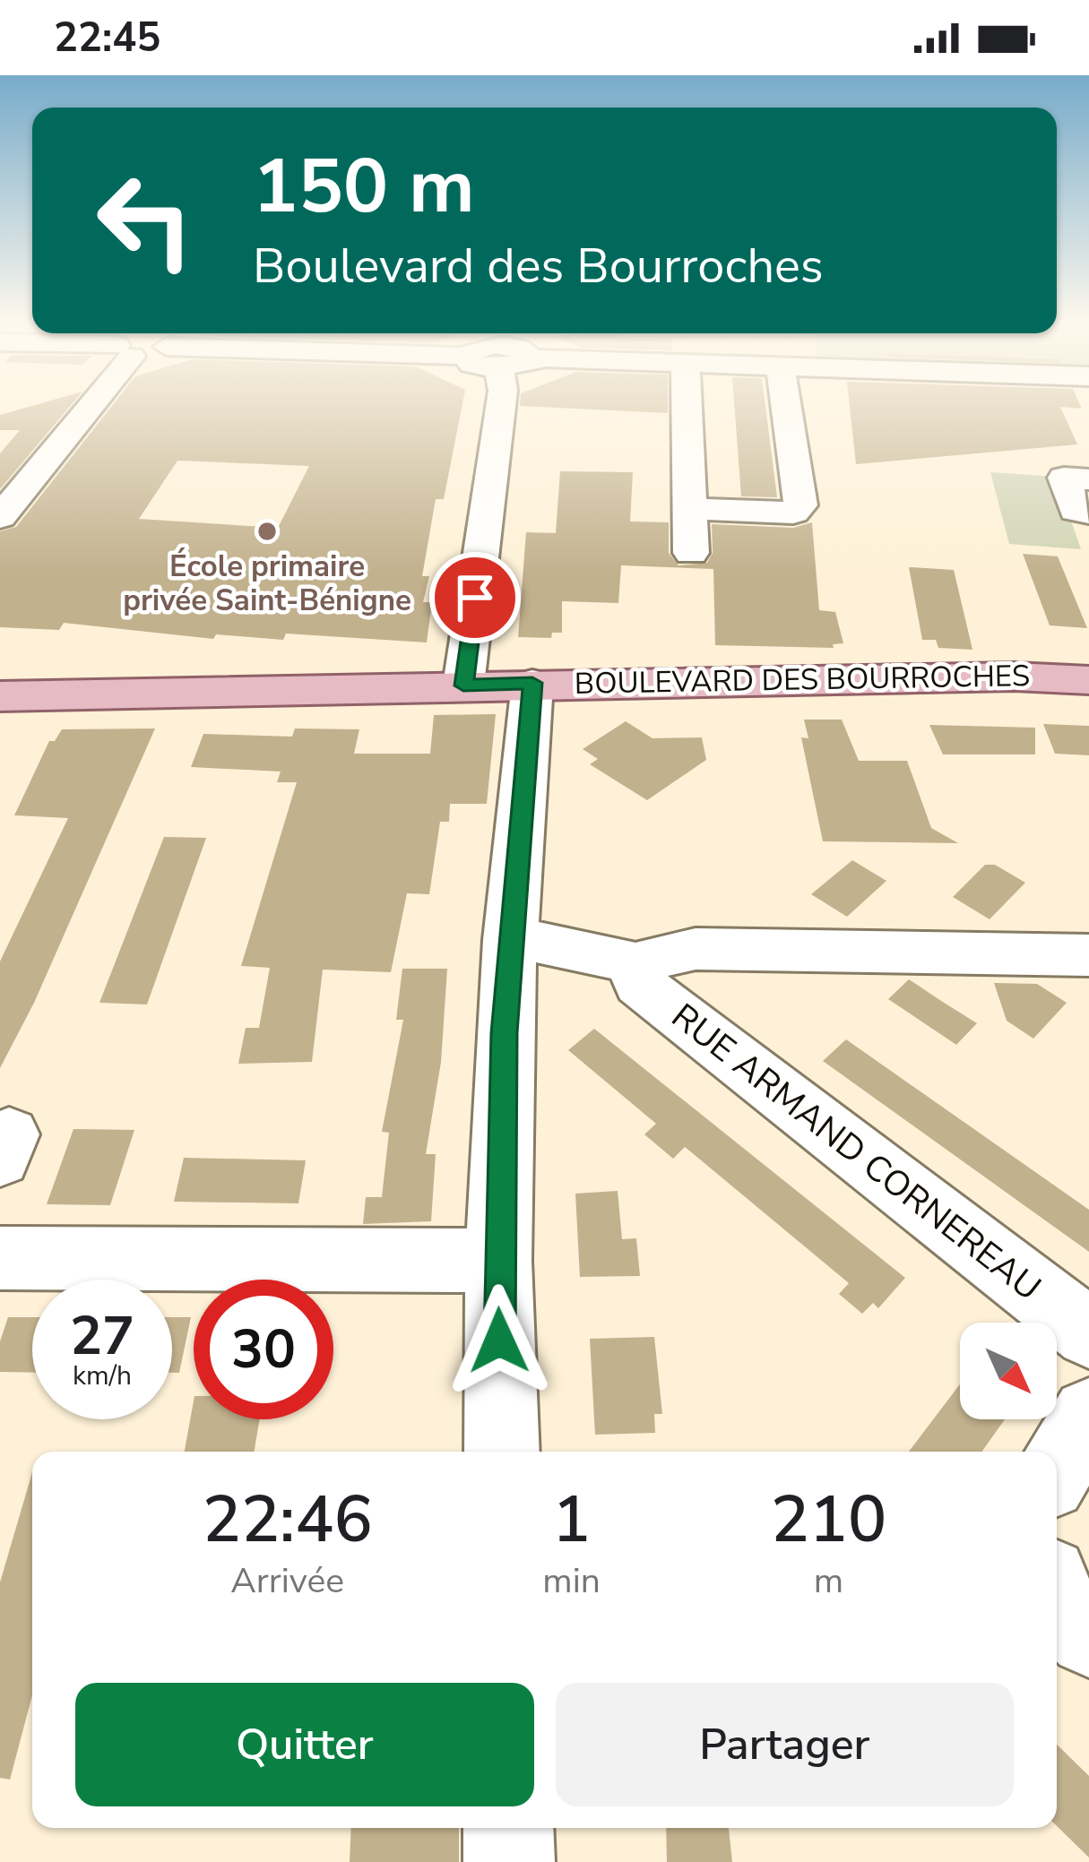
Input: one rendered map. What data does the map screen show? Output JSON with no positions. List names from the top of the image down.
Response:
{
  "streets": {
    "main road": ["BOULEVARD DES BOURROCHES"],
    "street": ["RUE ARMAND CORNEREAU"]
  },
  "places": ["École primaire privée Saint-Bénigne"],
  "north": "bottom right",
  "page": {
    "status": "22:45",
    "turn": ["150 m", "Boulevard des Bourroches"],
    "speed": "27 km/h",
    "limit": "30",
    "eta": [
      "22:46",
      "Arrivée",
      "1",
      "min",
      "210",
      "m"
    ],
    "buttons": ["Quitter", "Partager"]
  }
}
